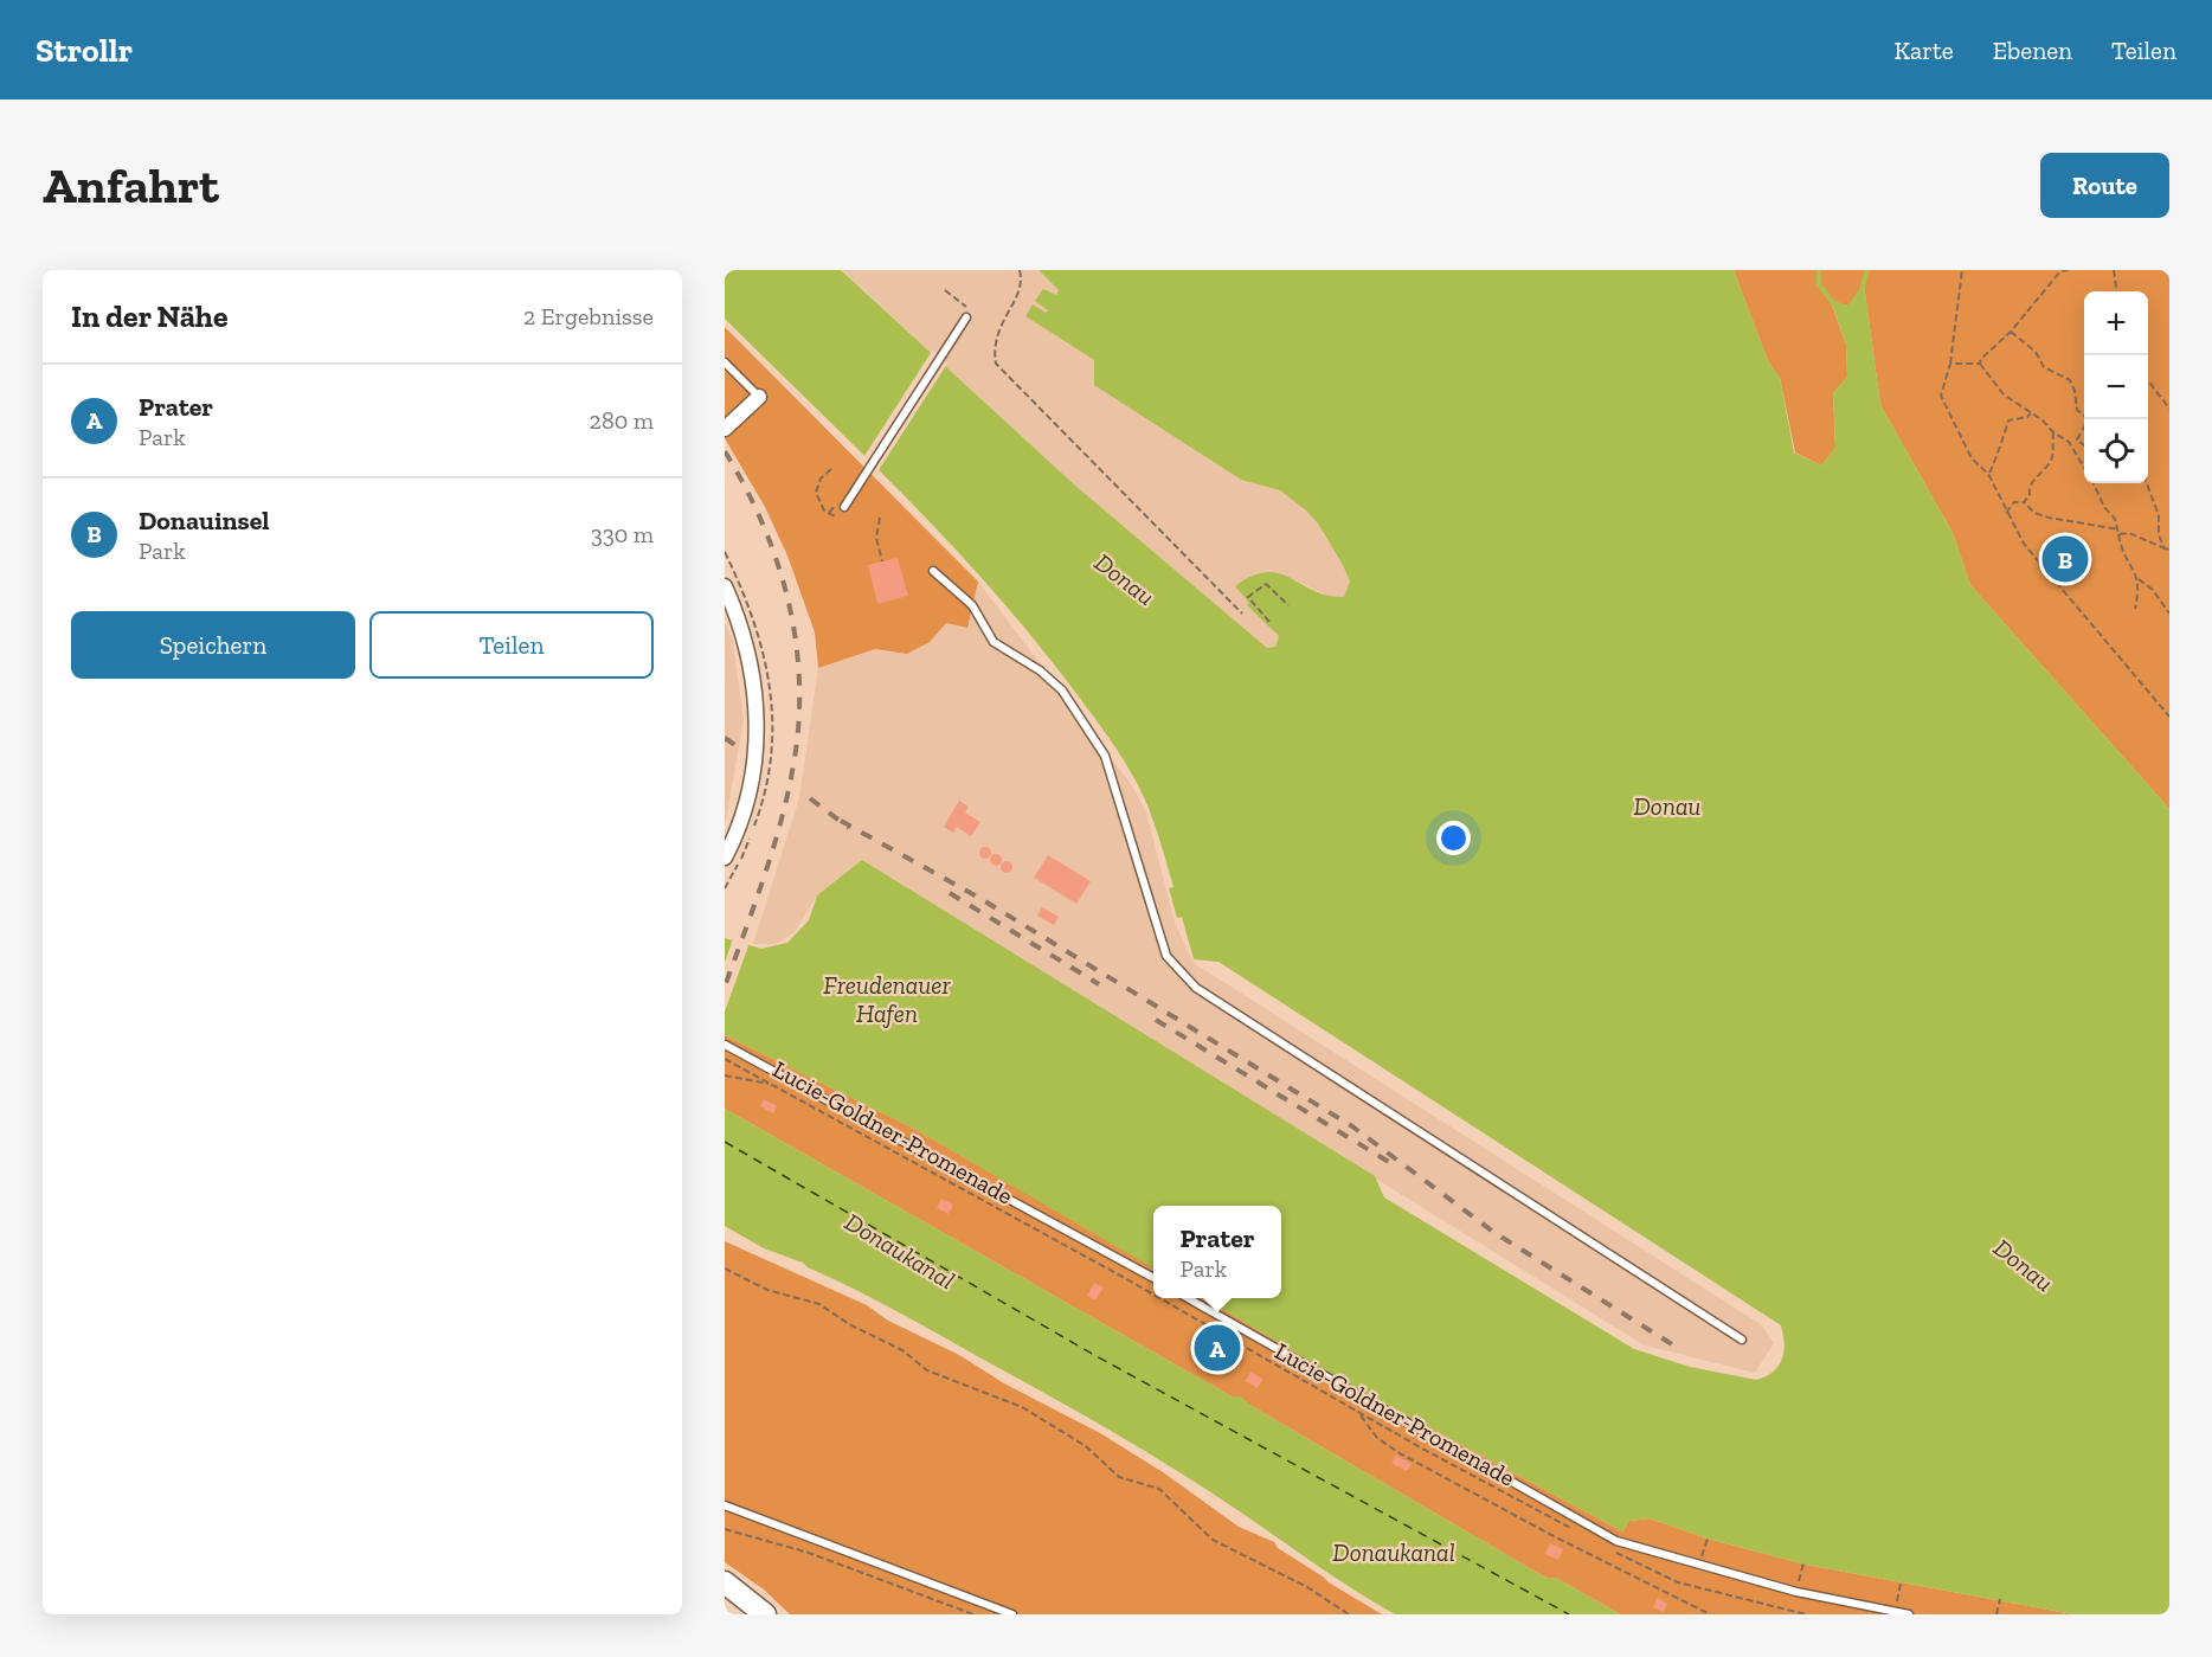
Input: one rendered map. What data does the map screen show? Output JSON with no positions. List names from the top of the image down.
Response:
{
  "streets": {
    "path": ["Lucie-Goldner-Promenade"]
  },
  "water": ["Donau", "Freudenauer Hafen", "Donaukanal"],
  "page": {
    "header": "Strollr",
    "nav": ["Karte", "Ebenen", "Teilen"],
    "buttons": [
      "Route",
      ["Speichern", "Teilen"]
    ],
    "title": "Anfahrt",
    "heading": ["In der Nähe", "2 Ergebnisse"],
    "map_buttons": ["+", "−"],
    "list": [
      {
        "mark": "A",
        "name": "Prater",
        "note": "Park",
        "value": "280 m"
      },
      {
        "mark": "B",
        "name": "Donauinsel",
        "note": "Park",
        "value": "330 m"
      }
    ],
    "pins": ["B", "A"],
    "popup": ["Prater", "Park"]
  }
}
